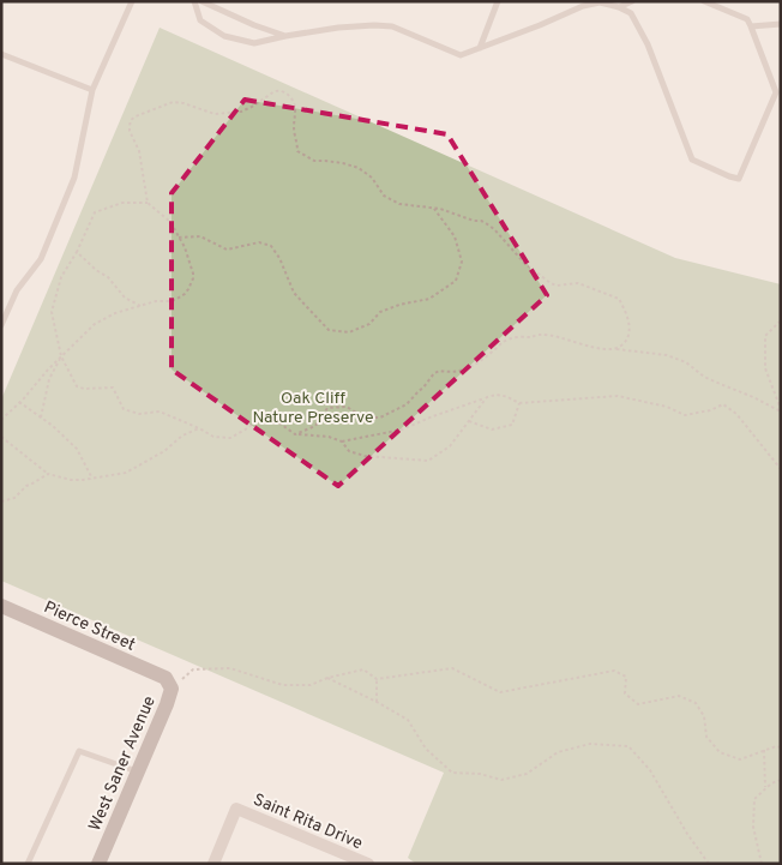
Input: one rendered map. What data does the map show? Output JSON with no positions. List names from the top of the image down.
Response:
{
  "streets": {
    "street": ["Pierce Street", "West Saner Avenue", "Saint Rita Drive"]
  },
  "crossings": [
    ["Pierce Street", "West Saner Avenue"]
  ],
  "parks": ["Oak Cliff Nature Preserve"]
}
